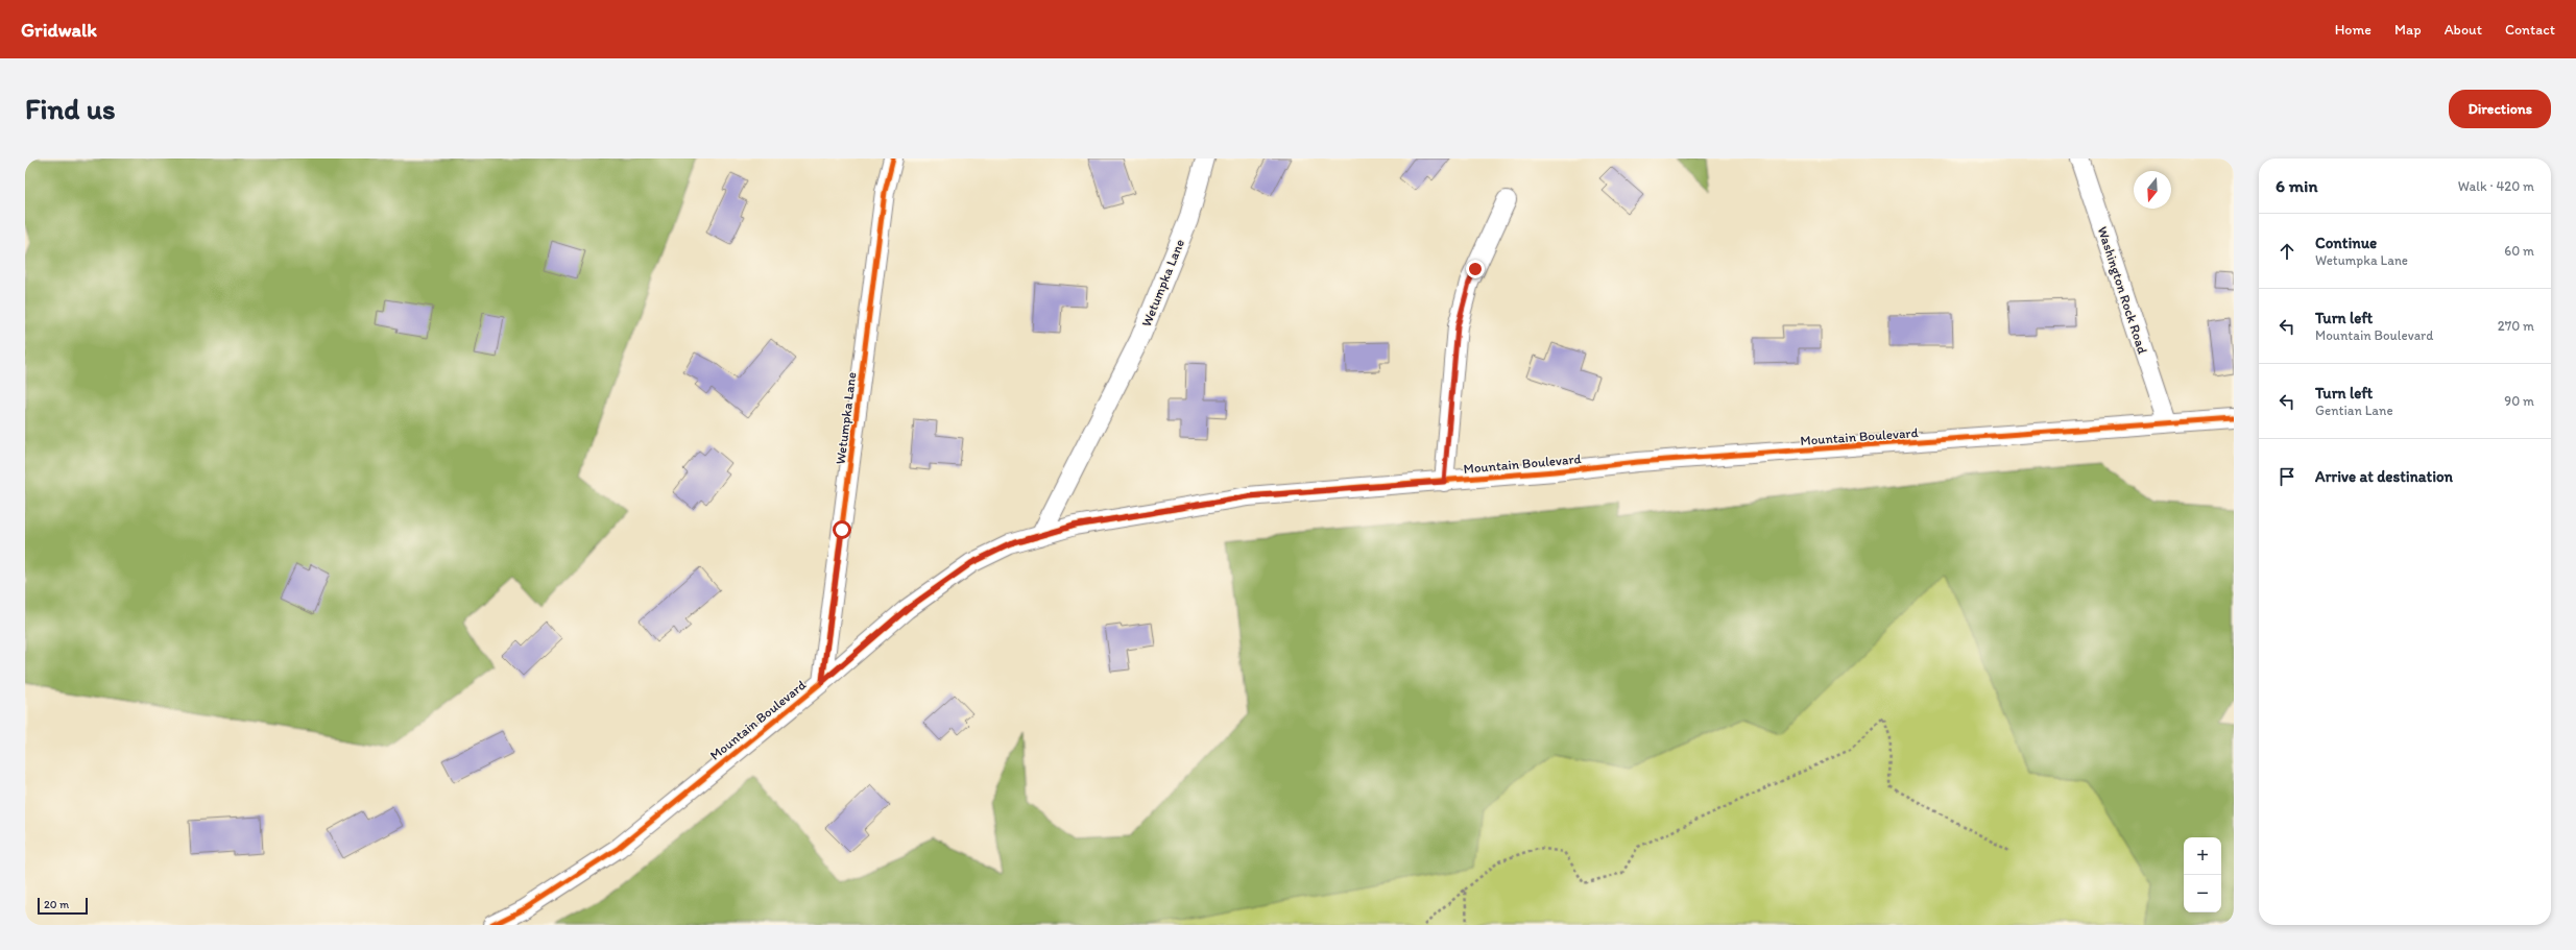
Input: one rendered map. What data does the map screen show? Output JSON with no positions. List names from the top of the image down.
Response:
{
  "streets": {
    "street": ["Wetumpka Lane", "Washington Rock Road", "Mountain Boulevard"]
  },
  "crossings": [
    ["Wetumpka Lane", "Mountain Boulevard"],
    ["Washington Rock Road", "Mountain Boulevard"]
  ],
  "scale_bar": "20 m",
  "north": "bottom",
  "page": {
    "header": "Gridwalk",
    "nav": [
      "Home",
      "Map",
      "About",
      "Contact"
    ],
    "buttons": "Directions",
    "title": "Find us",
    "heading": ["6 min", "Walk · 420 m"],
    "list": [
      ["Continue", "Wetumpka Lane", "60 m"],
      ["Turn left", "Mountain Boulevard", "270 m"],
      ["Turn left", "Gentian Lane", "90 m"],
      "Arrive at destination"
    ],
    "map_buttons": ["+", "−"],
    "scale": "20 m"
  }
}
